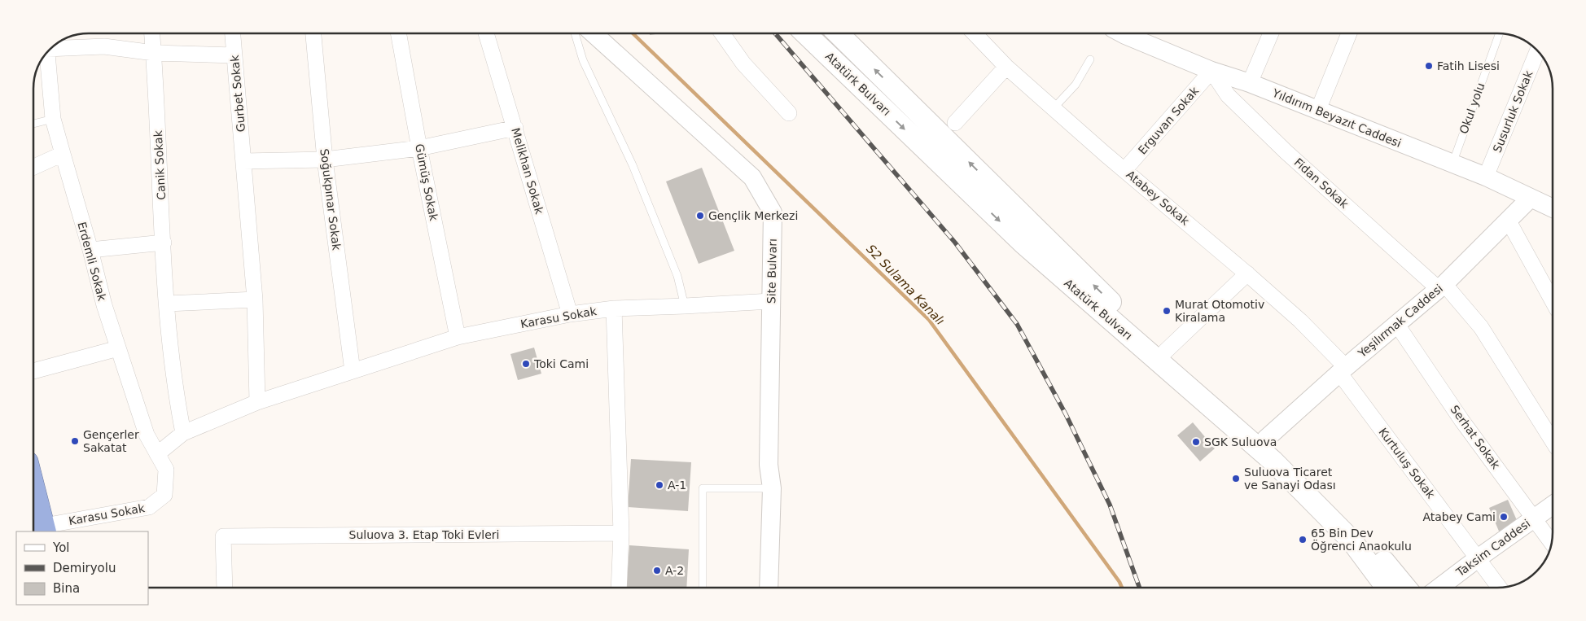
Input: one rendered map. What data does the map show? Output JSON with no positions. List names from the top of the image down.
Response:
{
  "streets": {
    "main road": ["Atatürk Bulvarı"],
    "street": [
      "Gurbet Sokak",
      "Susurluk Sokak",
      "Yıldırım Beyazıt Caddesi",
      "Erguvan Sokak",
      "Canik Sokak",
      "Melikhan Sokak",
      "Gümüş Sokak",
      "Fidan Sokak",
      "Atabey Sokak",
      "Soğukpınar Sokak",
      "Erdemli Sokak",
      "Site Bulvarı",
      "Karasu Sokak",
      "Yeşilırmak Caddesi",
      "Serhat Sokak",
      "Kurtuluş Sokak",
      "Suluova 3. Etap Toki Evleri",
      "Taksim Caddesi"
    ],
    "lane": ["Okul yolu"]
  },
  "crossings": [
    ["Atatürk Bulvarı", "Yeşilırmak Caddesi"],
    ["Gurbet Sokak", "Karasu Sokak"],
    ["Okul yolu", "Yıldırım Beyazıt Caddesi"],
    ["Susurluk Sokak", "Yıldırım Beyazıt Caddesi"],
    ["Yıldırım Beyazıt Caddesi", "Erguvan Sokak"],
    ["Yıldırım Beyazıt Caddesi", "Fidan Sokak"],
    ["Yıldırım Beyazıt Caddesi", "Yeşilırmak Caddesi"],
    ["Erguvan Sokak", "Fidan Sokak"],
    ["Erguvan Sokak", "Atabey Sokak"],
    ["Canik Sokak", "Karasu Sokak"],
    ["Melikhan Sokak", "Karasu Sokak"],
    ["Gümüş Sokak", "Karasu Sokak"],
    ["Fidan Sokak", "Yeşilırmak Caddesi"],
    ["Atabey Sokak", "Yeşilırmak Caddesi"],
    ["Atabey Sokak", "Kurtuluş Sokak"],
    ["Soğukpınar Sokak", "Karasu Sokak"],
    ["Erdemli Sokak", "Karasu Sokak"],
    ["Site Bulvarı", "Karasu Sokak"],
    ["Yeşilırmak Caddesi", "Serhat Sokak"],
    ["Yeşilırmak Caddesi", "Kurtuluş Sokak"],
    ["Serhat Sokak", "Taksim Caddesi"],
    ["Kurtuluş Sokak", "Taksim Caddesi"]
  ],
  "water": ["S2 Sulama Kanalı"],
  "places": [
    "Fatih Lisesi",
    "Gençlik Merkezi",
    "Murat Otomotiv Kiralama",
    "Toki Cami",
    "Gençerler Sakatat",
    "SGK Suluova",
    "Suluova Ticaret ve Sanayi Odası",
    "A-1",
    "Atabey Cami",
    "65 Bin Dev Öğrenci Anaokulu",
    "A-2"
  ],
  "legend": ["Yol", "Demiryolu", "Bina"]
}
